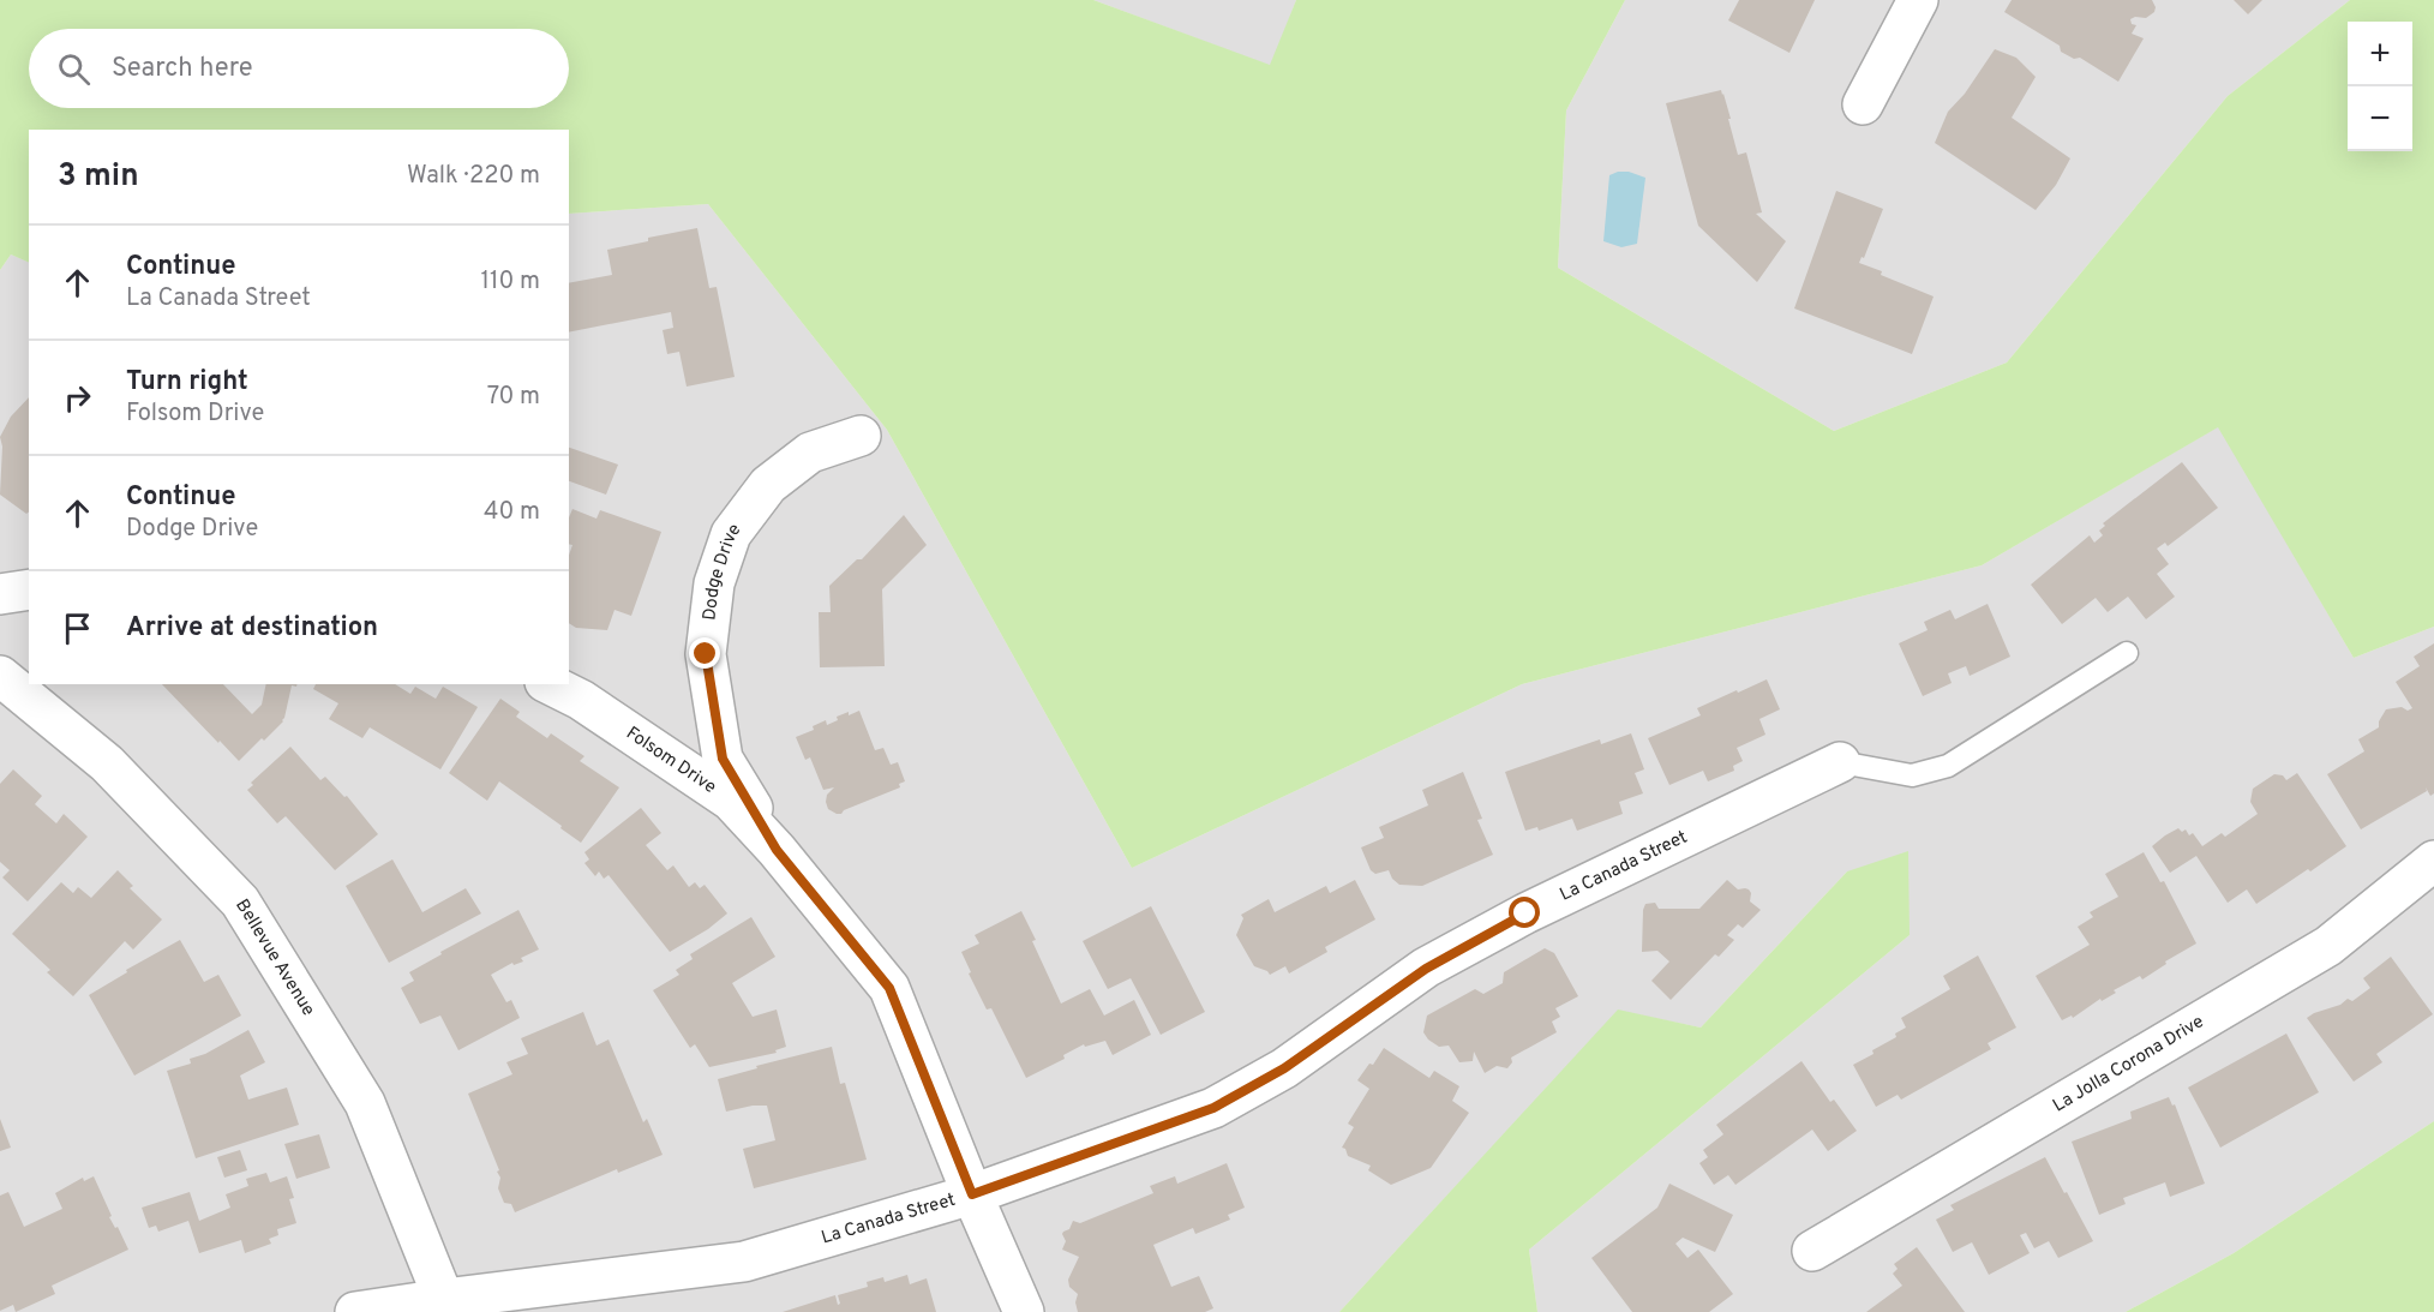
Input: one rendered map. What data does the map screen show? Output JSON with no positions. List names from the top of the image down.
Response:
{
  "streets": {
    "street": [
      "Dodge Drive",
      "Folsom Drive",
      "La Canada Street",
      "Bellevue Avenue",
      "La Jolla Corona Drive"
    ]
  },
  "crossings": [
    ["Dodge Drive", "Folsom Drive"],
    ["Folsom Drive", "La Canada Street"],
    ["La Canada Street", "Bellevue Avenue"]
  ],
  "page": {
    "map_buttons": ["+", "−"],
    "search": "Search here",
    "heading": ["3 min", "Walk · 220 m"],
    "list": [
      ["Continue", "La Canada Street", "110 m"],
      ["Turn right", "Folsom Drive", "70 m"],
      ["Continue", "Dodge Drive", "40 m"],
      "Arrive at destination"
    ]
  }
}
